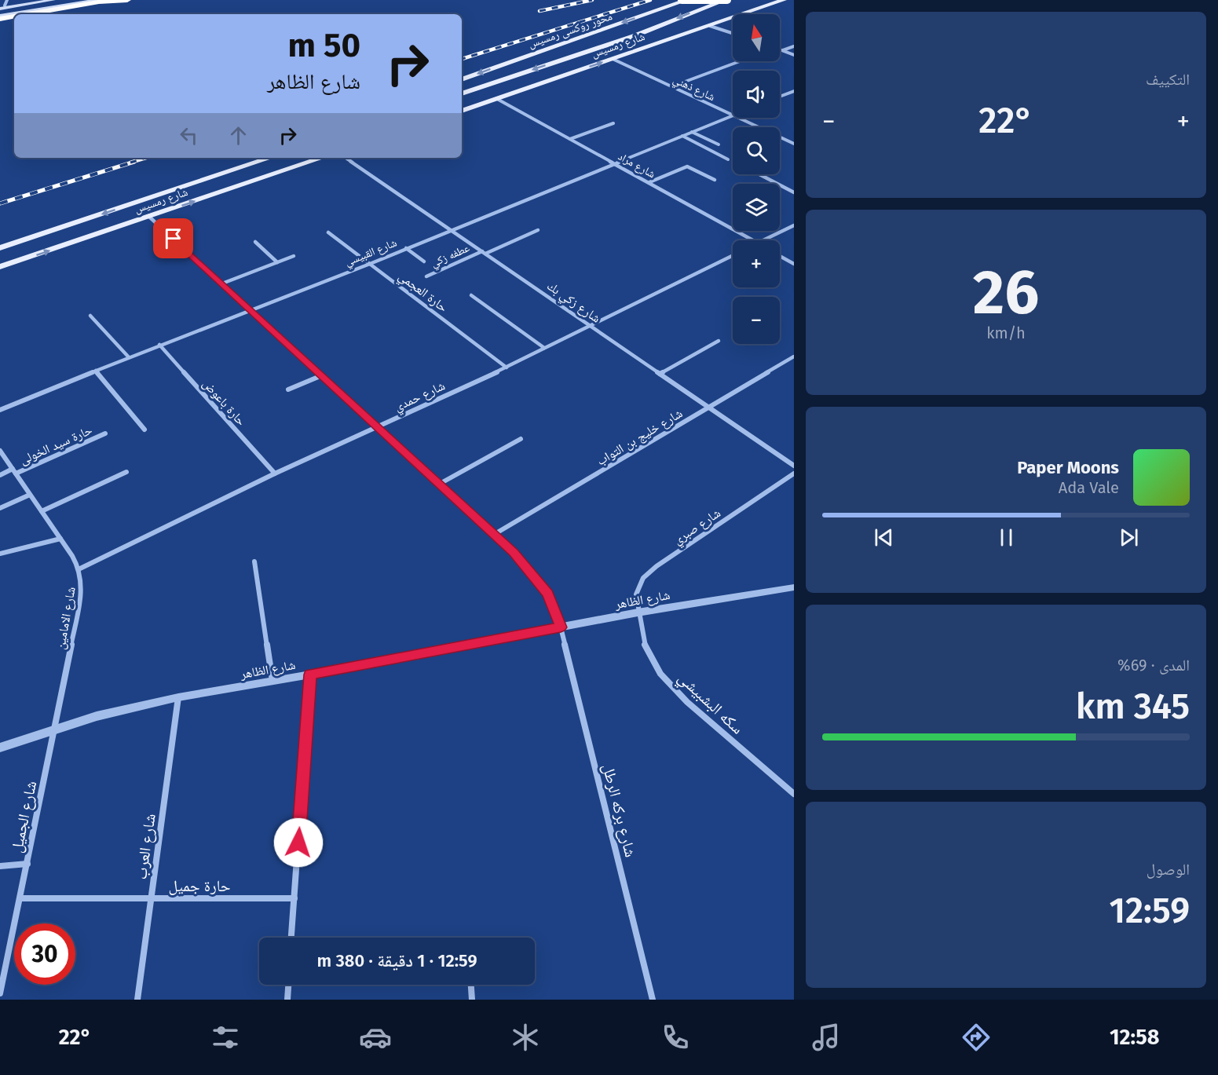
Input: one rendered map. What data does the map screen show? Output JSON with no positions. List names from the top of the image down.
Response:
{
  "streets": {
    "main road": ["محور روكسى رمسيس", "شارع رمسيس"],
    "street": [
      "شارع ذهني",
      "شارع مراد",
      "شارع القبيسي",
      "عطفه زكي",
      "حارة العجمي",
      "شارع زكي بك",
      "شارع حمدي",
      "حارة باعوض",
      "شارع خليج بن التواب",
      "حارة سيد الخولى",
      "شارع صبري",
      "شارع الظاهر",
      "شارع الامامين",
      "سكه البشبيشي",
      "شارع بركه الرطل",
      "شارع الجميل",
      "شارع العرب",
      "حارة جميل"
    ]
  },
  "crossings": [
    ["شارع رمسيس", "شارع ذهني"],
    ["شارع رمسيس", "شارع مراد"],
    ["شارع رمسيس", "شارع بركه الرطل"],
    ["شارع ذهني", "شارع القبيسي"],
    ["شارع مراد", "شارع القبيسي"],
    ["شارع القبيسي", "حارة العجمي"],
    ["شارع القبيسي", "شارع زكي بك"],
    ["شارع القبيسي", "حارة باعوض"],
    ["شارع القبيسي", "شارع بركه الرطل"],
    ["عطفه زكي", "شارع زكي بك"],
    ["حارة العجمي", "شارع حمدي"],
    ["شارع زكي بك", "شارع حمدي"],
    ["شارع زكي بك", "شارع خليج بن التواب"],
    ["شارع حمدي", "حارة باعوض"],
    ["شارع حمدي", "شارع الامامين"],
    ["شارع حمدي", "شارع بركه الرطل"],
    ["شارع خليج بن التواب", "شارع بركه الرطل"],
    ["شارع صبري", "شارع الظاهر"],
    ["شارع صبري", "سكه البشبيشي"],
    ["شارع الظاهر", "شارع الامامين"],
    ["شارع الظاهر", "سكه البشبيشي"],
    ["شارع الظاهر", "شارع بركه الرطل"],
    ["شارع الظاهر", "شارع الجميل"],
    ["شارع الظاهر", "شارع العرب"],
    ["شارع الامامين", "شارع الجميل"],
    ["شارع الجميل", "حارة جميل"],
    ["شارع العرب", "حارة جميل"]
  ],
  "one_way": ["محور روكسى رمسيس"],
  "north": "top",
  "page": {
    "tile": [
      "التكييف",
      ["26", "km/h"],
      ["المدى · 69%", "345 km"],
      ["الوصول", "12:59"]
    ],
    "map_buttons": ["+", "−"],
    "turn": ["50 m", "شارع الظاهر"],
    "heat": ["−", "22°", "+"],
    "song": ["Paper Moons", "Ada Vale"],
    "limit": "30",
    "trip": "12:59 · 1 دقيقة · 380 m",
    "tabs": ["12:58", "22°"]
  }
}
